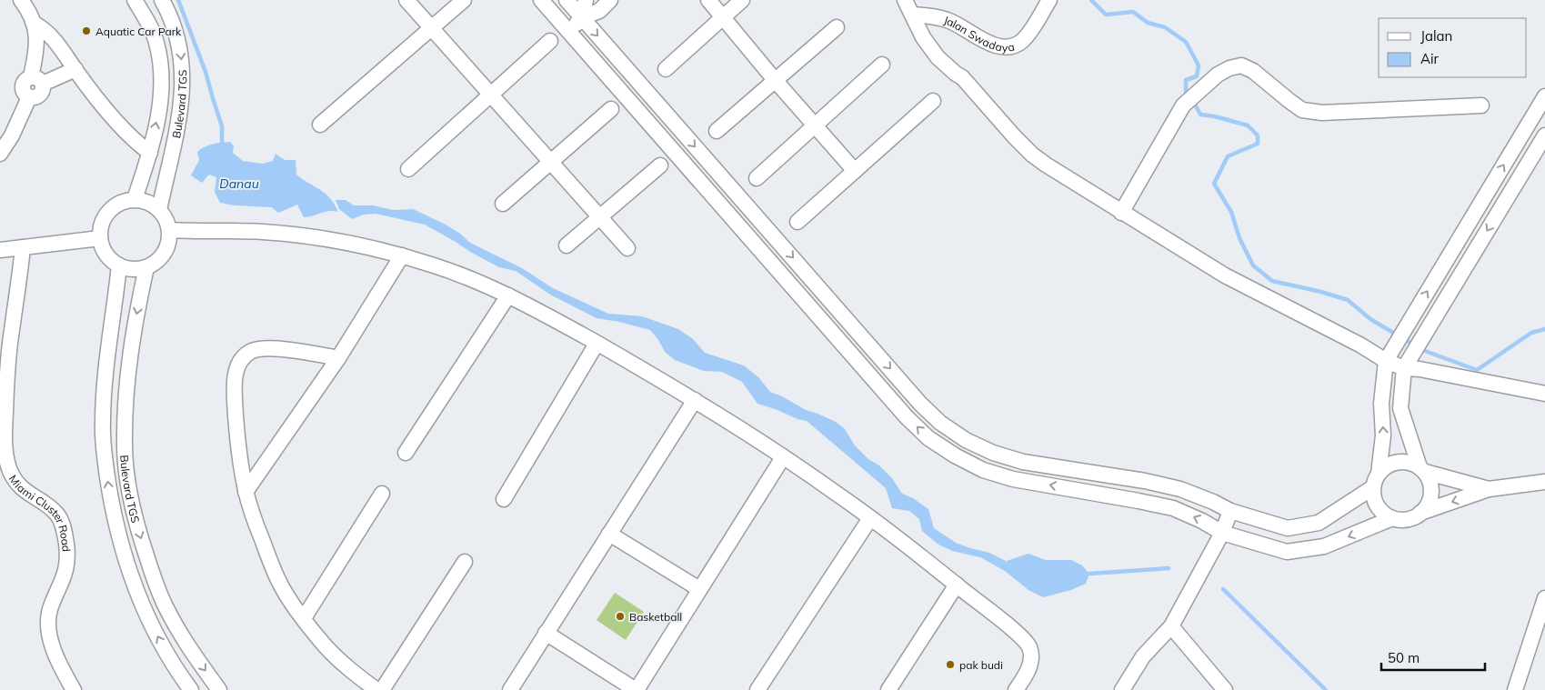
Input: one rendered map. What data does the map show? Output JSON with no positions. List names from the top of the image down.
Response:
{
  "streets": {
    "street": ["Jalan Swadaya", "Bulevard TGS", "Miami Cluster Road"]
  },
  "water": ["Danau"],
  "places": ["Aquatic Car Park", "Basketball", "pak budi"],
  "legend": ["Jalan", "Air"],
  "scale_bar": "50 m"
}
